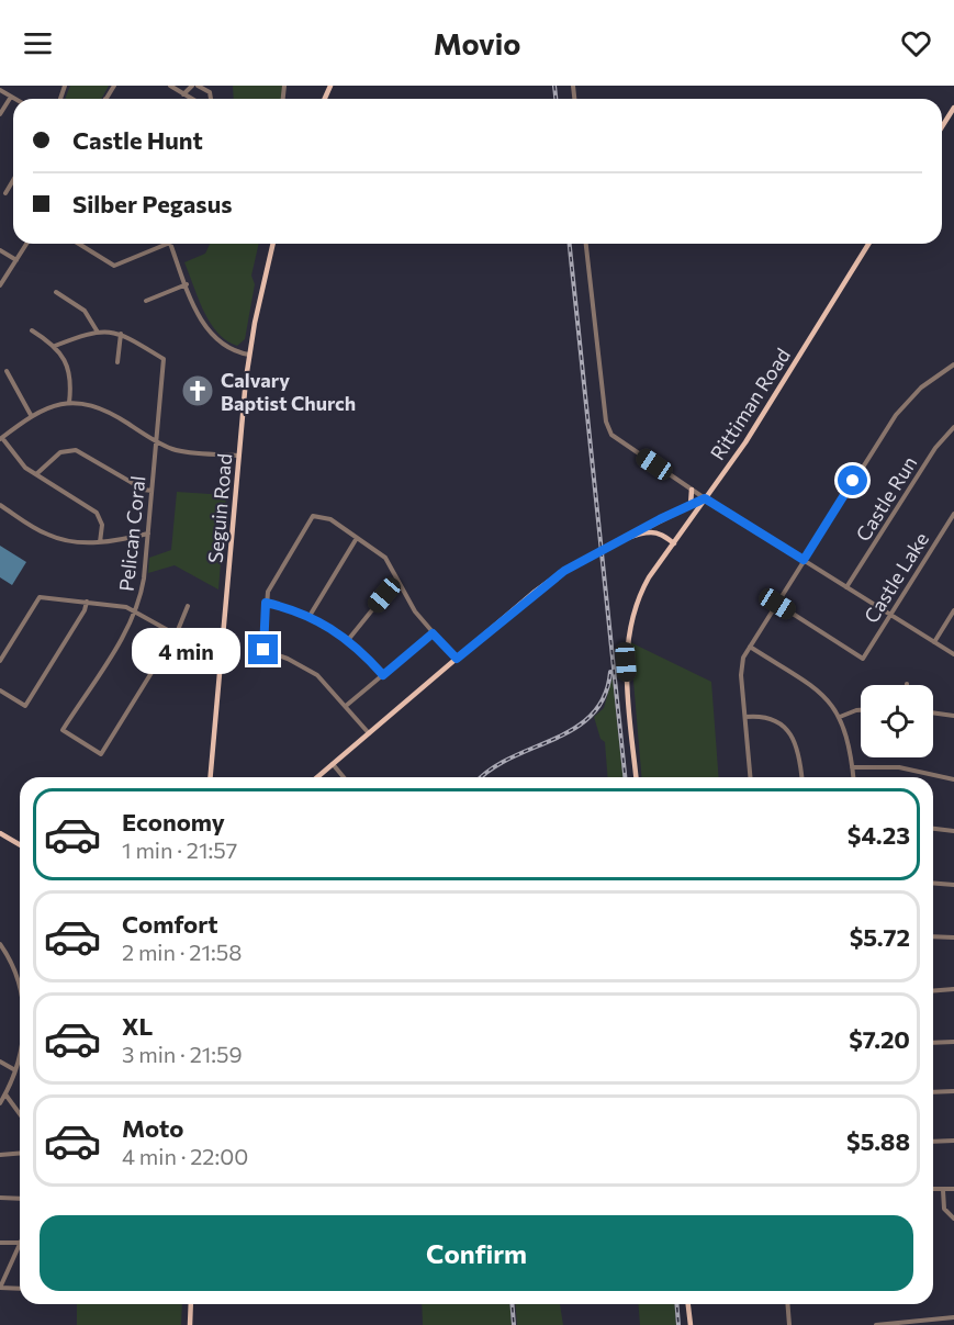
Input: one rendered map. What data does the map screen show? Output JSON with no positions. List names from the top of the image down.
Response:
{
  "streets": {
    "main road": ["Rittiman Road", "Seguin Road"],
    "street": ["Castle Run", "Pelican Coral", "Castle Lake"]
  },
  "places": {
    "church": ["Calvary Baptist Church"]
  },
  "page": {
    "header": "Movio",
    "banner": ["Castle Hunt", "Silber Pegasus"],
    "bubble": "4 min",
    "list": [
      {
        "name": "Economy",
        "note": "1 min · 21:57",
        "value": "$4.23"
      },
      {
        "name": "Comfort",
        "note": "2 min · 21:58",
        "value": "$5.72"
      },
      {
        "name": "XL",
        "note": "3 min · 21:59",
        "value": "$7.20"
      },
      {
        "name": "Moto",
        "note": "4 min · 22:00",
        "value": "$5.88"
      }
    ],
    "buttons": "Confirm"
  }
}
